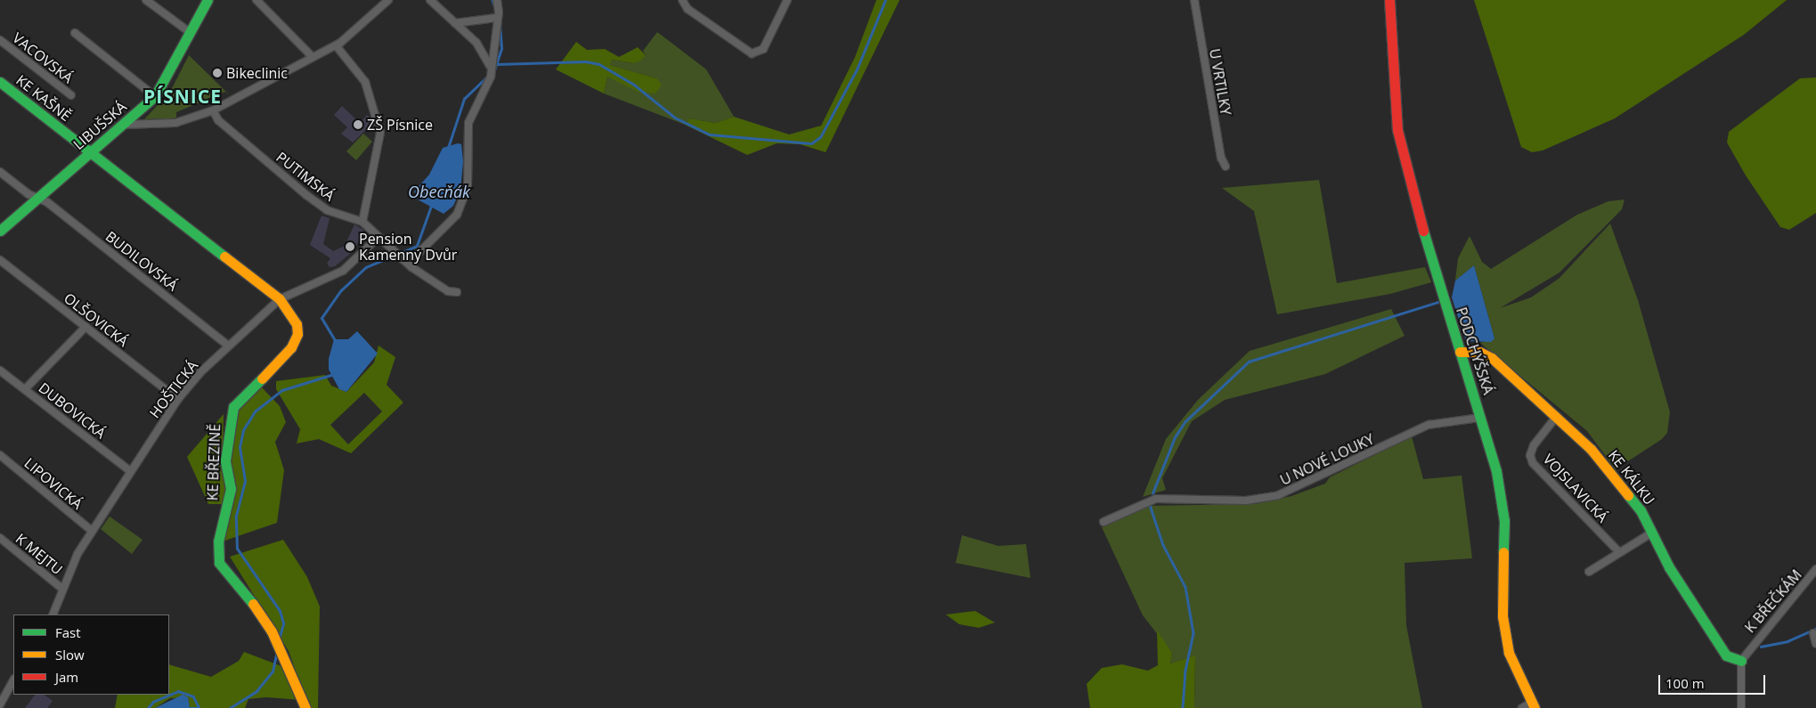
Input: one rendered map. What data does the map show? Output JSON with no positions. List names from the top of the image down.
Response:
{
  "streets": {
    "street": [
      "VACOVSKÁ",
      "U VRTILKY",
      "KE KAŠNĚ",
      "LIBUŠSKÁ",
      "PUTIMSKÁ",
      "BUDILOVSKÁ",
      "OLŠOVICKÁ",
      "PODCHÝŠSKÁ",
      "HOŠTICKÁ",
      "DUBOVICKÁ",
      "U NOVÉ LOUKY",
      "KE BŘEZINĚ",
      "KE KÁLKU",
      "LIPOVICKÁ",
      "VOJSLAVICKÁ",
      "K MEJTU",
      "K BŘEČKÁM"
    ]
  },
  "crossings": [
    ["KE KAŠNĚ", "LIBUŠSKÁ"],
    ["KE KAŠNĚ", "KE BŘEZINĚ"],
    ["LIBUŠSKÁ", "BUDILOVSKÁ"],
    ["LIBUŠSKÁ", "KE BŘEZINĚ"],
    ["PUTIMSKÁ", "HOŠTICKÁ"],
    ["BUDILOVSKÁ", "HOŠTICKÁ"],
    ["OLŠOVICKÁ", "HOŠTICKÁ"],
    ["PODCHÝŠSKÁ", "U NOVÉ LOUKY"],
    ["PODCHÝŠSKÁ", "KE KÁLKU"],
    ["HOŠTICKÁ", "DUBOVICKÁ"],
    ["HOŠTICKÁ", "KE BŘEZINĚ"],
    ["HOŠTICKÁ", "LIPOVICKÁ"],
    ["HOŠTICKÁ", "K MEJTU"],
    ["KE KÁLKU", "VOJSLAVICKÁ"],
    ["KE KÁLKU", "K BŘEČKÁM"]
  ],
  "districts": ["PÍSNICE"],
  "water": ["Obecňák"],
  "places": ["Bikeclinic", "ZŠ Písnice", "Pension Kamenný Dvůr"],
  "legend": ["Fast", "Slow", "Jam"],
  "scale_bar": "100 m"
}
